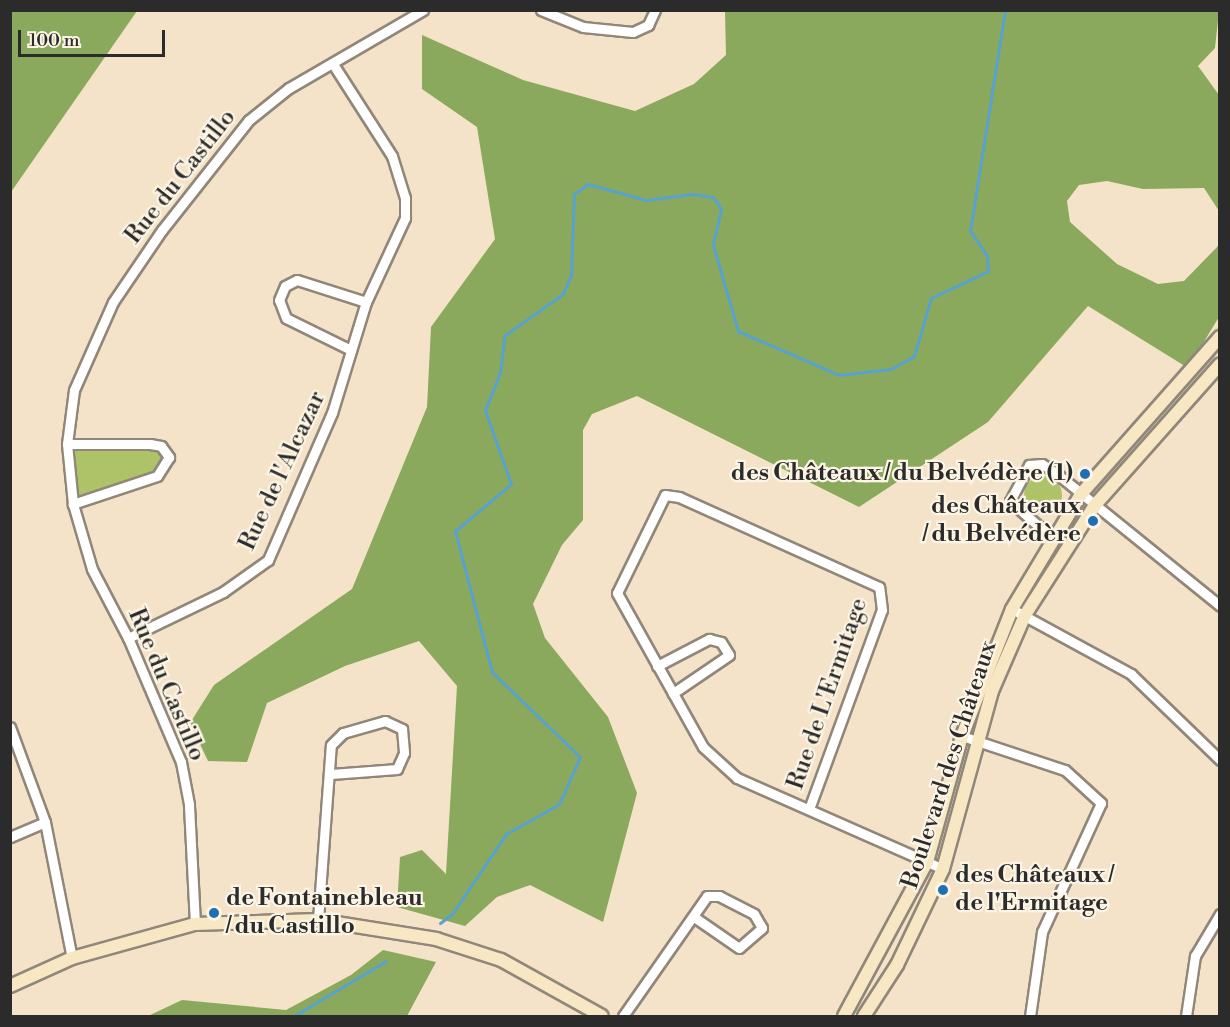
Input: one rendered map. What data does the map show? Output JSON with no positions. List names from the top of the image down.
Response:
{
  "streets": {
    "street": [
      "Rue du Castillo",
      "Rue de l'Alcazar",
      "Rue de L'Ermitage",
      "Boulevard des Châteaux"
    ]
  },
  "crossings": [
    ["Rue du Castillo", "Rue de l'Alcazar"],
    ["Rue de L'Ermitage", "Boulevard des Châteaux"]
  ],
  "places": [
    "des Châteaux / du Belvédère (1)",
    "des Châteaux / du Belvédère",
    "des Châteaux / de l'Ermitage",
    "de Fontainebleau / du Castillo"
  ],
  "scale_bar": "100 m"
}
